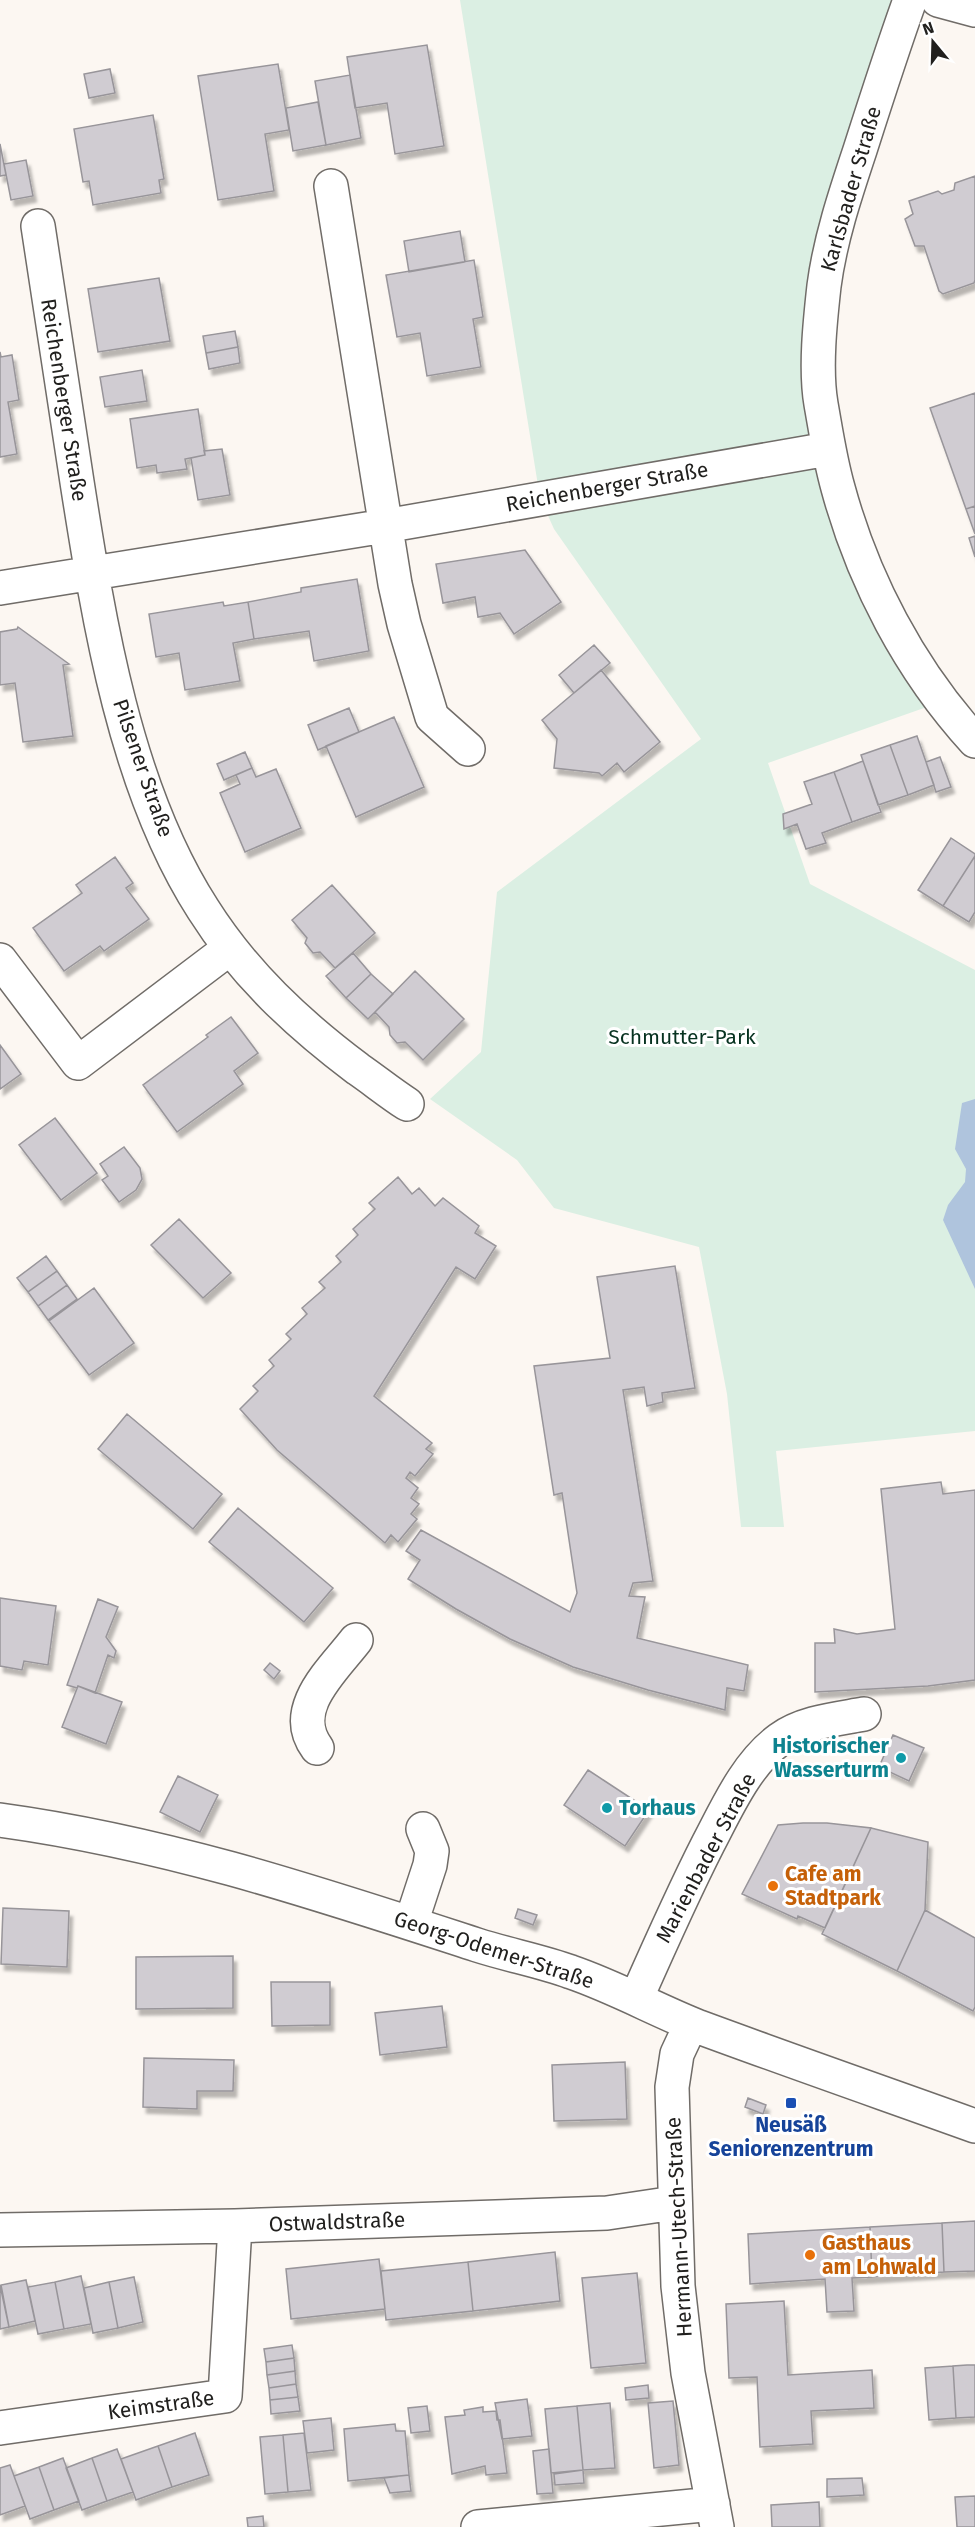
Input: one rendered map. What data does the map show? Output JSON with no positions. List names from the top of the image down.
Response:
{
  "streets": {
    "street": [
      "Karlsbader Straße",
      "Reichenberger Straße",
      "Pilsener Straße",
      "Marienbader Straße",
      "Georg-Odemer-Straße",
      "Ostwaldstraße",
      "Hermann-Utech-Straße",
      "Keimstraße"
    ]
  },
  "crossings": [
    ["Karlsbader Straße", "Reichenberger Straße"],
    ["Reichenberger Straße", "Pilsener Straße"],
    ["Marienbader Straße", "Georg-Odemer-Straße"],
    ["Georg-Odemer-Straße", "Hermann-Utech-Straße"],
    ["Ostwaldstraße", "Hermann-Utech-Straße"],
    ["Ostwaldstraße", "Keimstraße"]
  ],
  "parks": ["Schmutter-Park"],
  "places": {
    "other": [
      "Historischer Wasserturm",
      "Torhaus",
      "Cafe am Stadtpark",
      "Gasthaus am Lohwald"
    ],
    "transit": ["Neusäß Seniorenzentrum"]
  },
  "north": "top"
}
